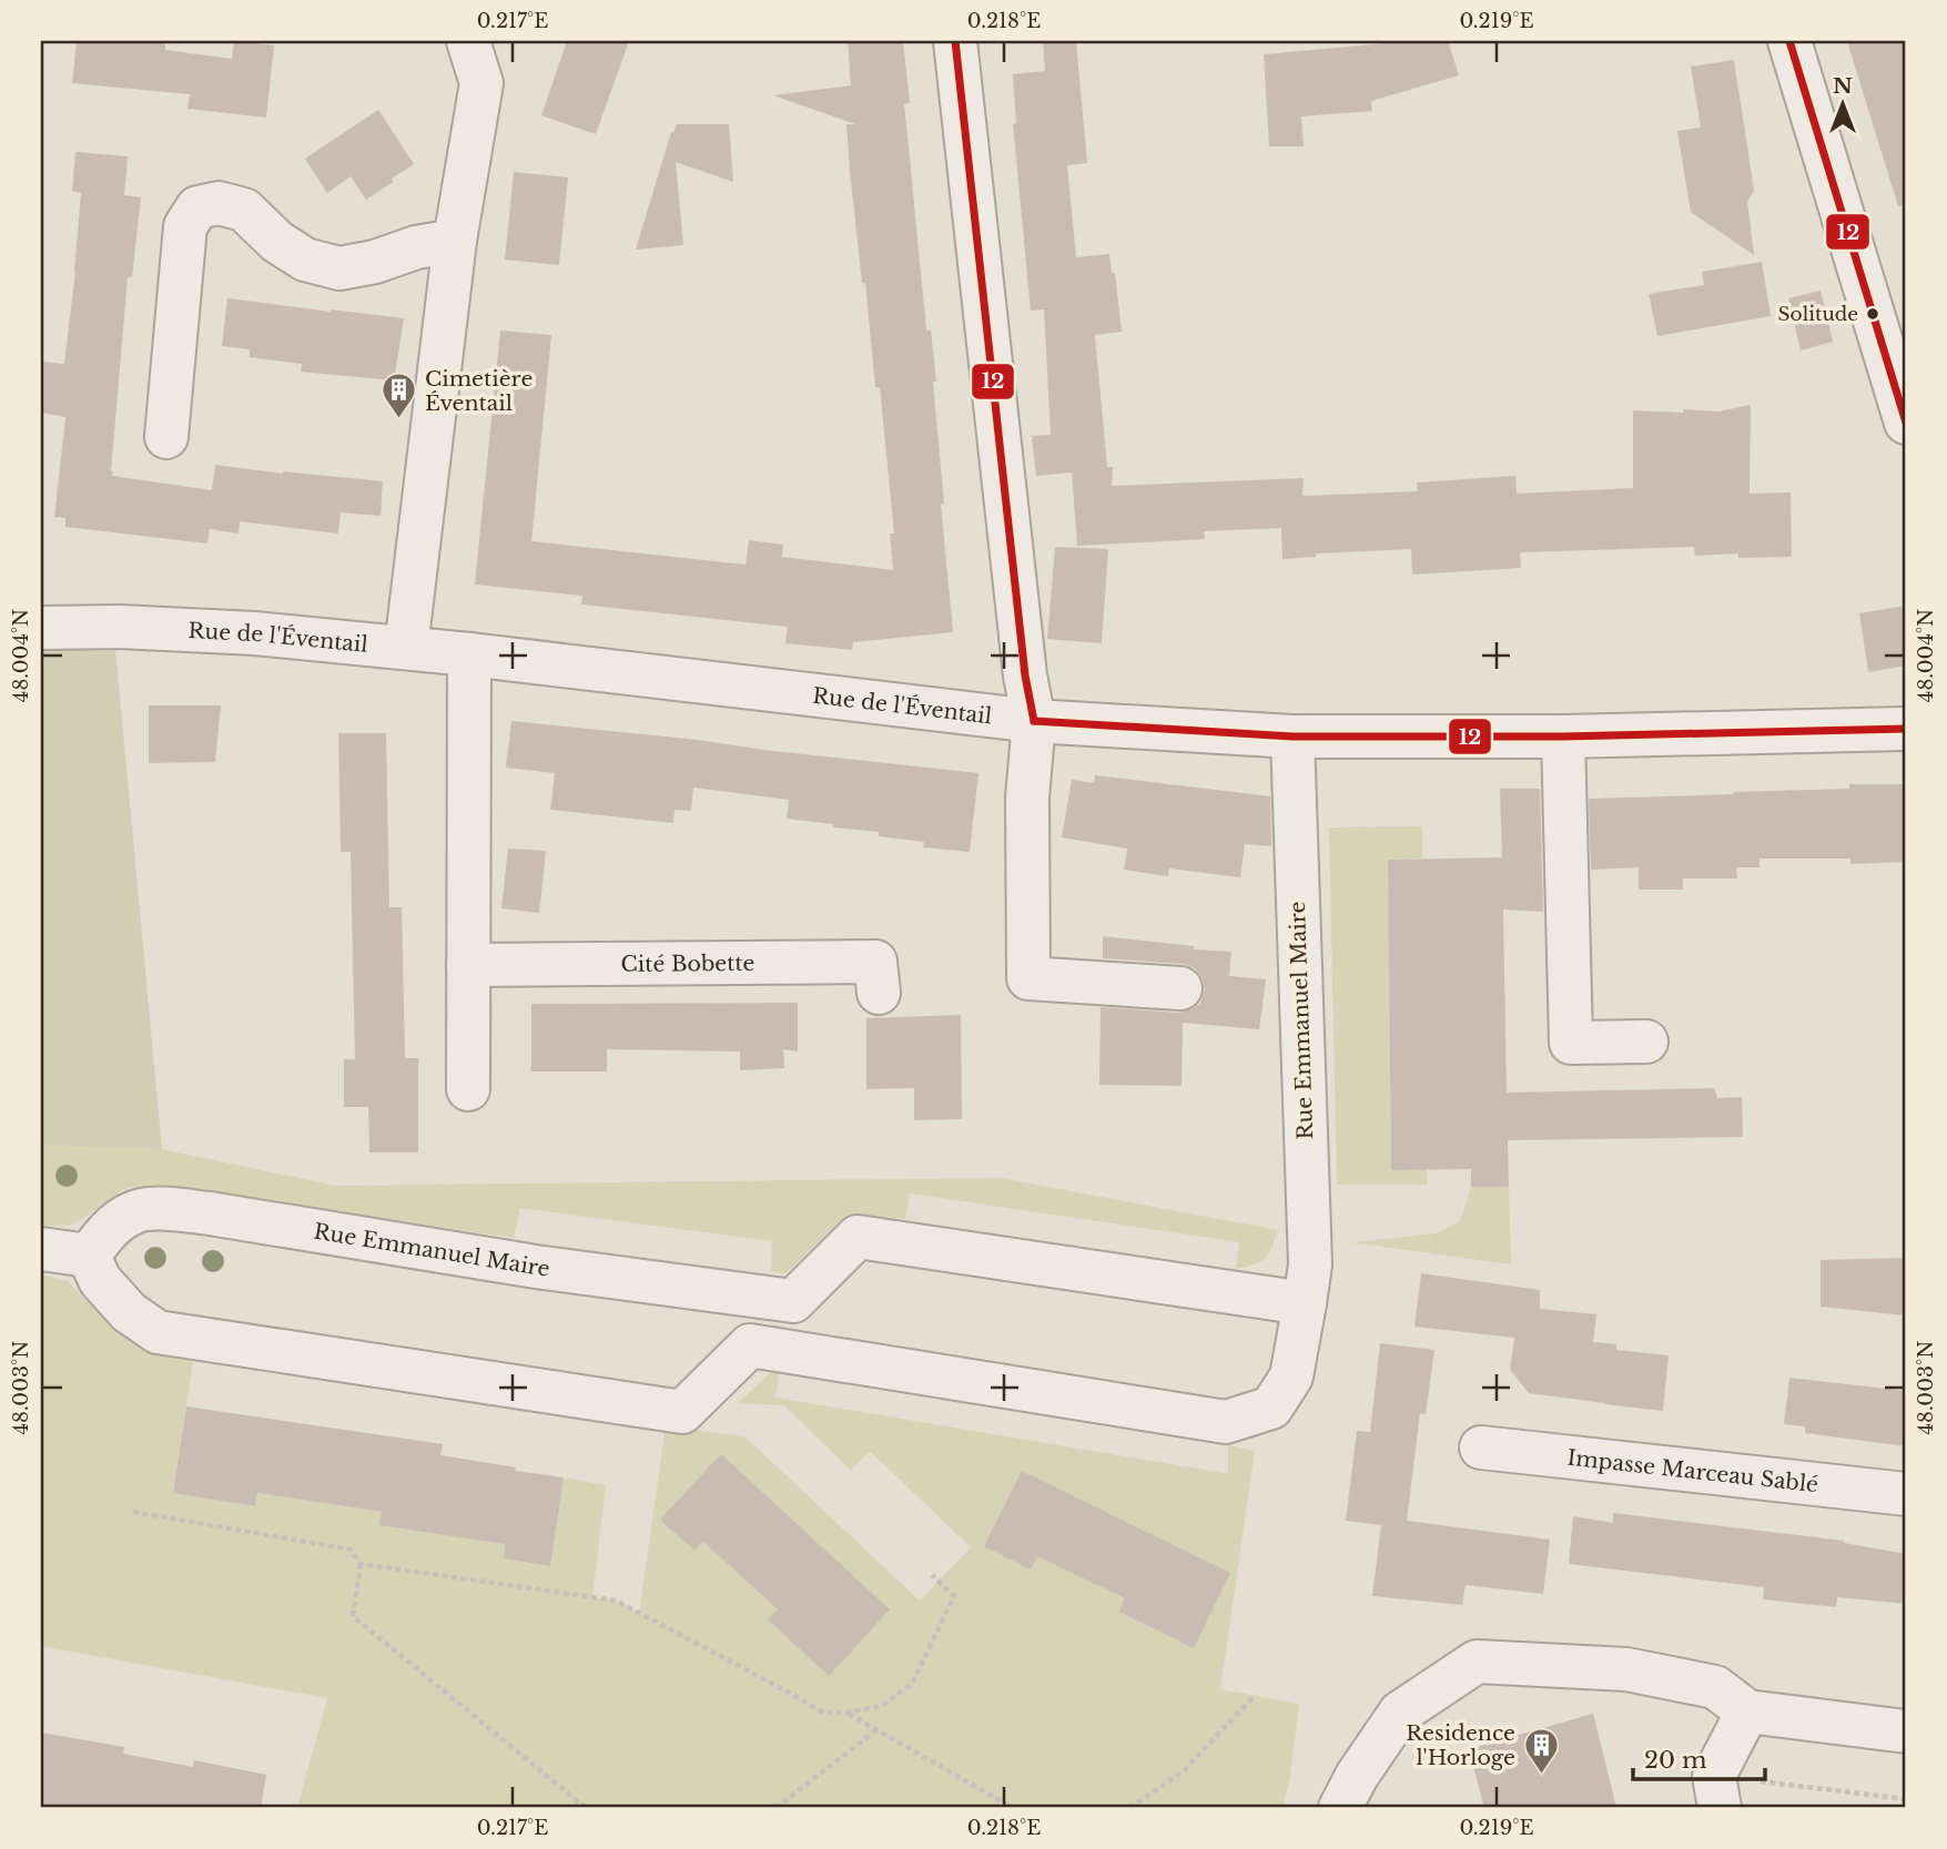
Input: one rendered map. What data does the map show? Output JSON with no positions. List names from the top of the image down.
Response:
{
  "streets": {
    "street": [
      "Rue de l'Éventail",
      "Cité Bobette",
      "Rue Emmanuel Maire",
      "Impasse Marceau Sablé"
    ]
  },
  "crossings": [
    ["Rue de l'Éventail", "Rue Emmanuel Maire"]
  ],
  "places": {
    "other": ["Solitude"],
    "building": ["Cimetière Éventail", "Residence l'Horloge"]
  },
  "lines": ["transit line 12"],
  "scale_bar": "20 m",
  "north": "top",
  "coordinates": [
    "0.217°E",
    "0.218°E",
    "0.219°E",
    "48.004°N",
    "48.003°N"
  ]
}
